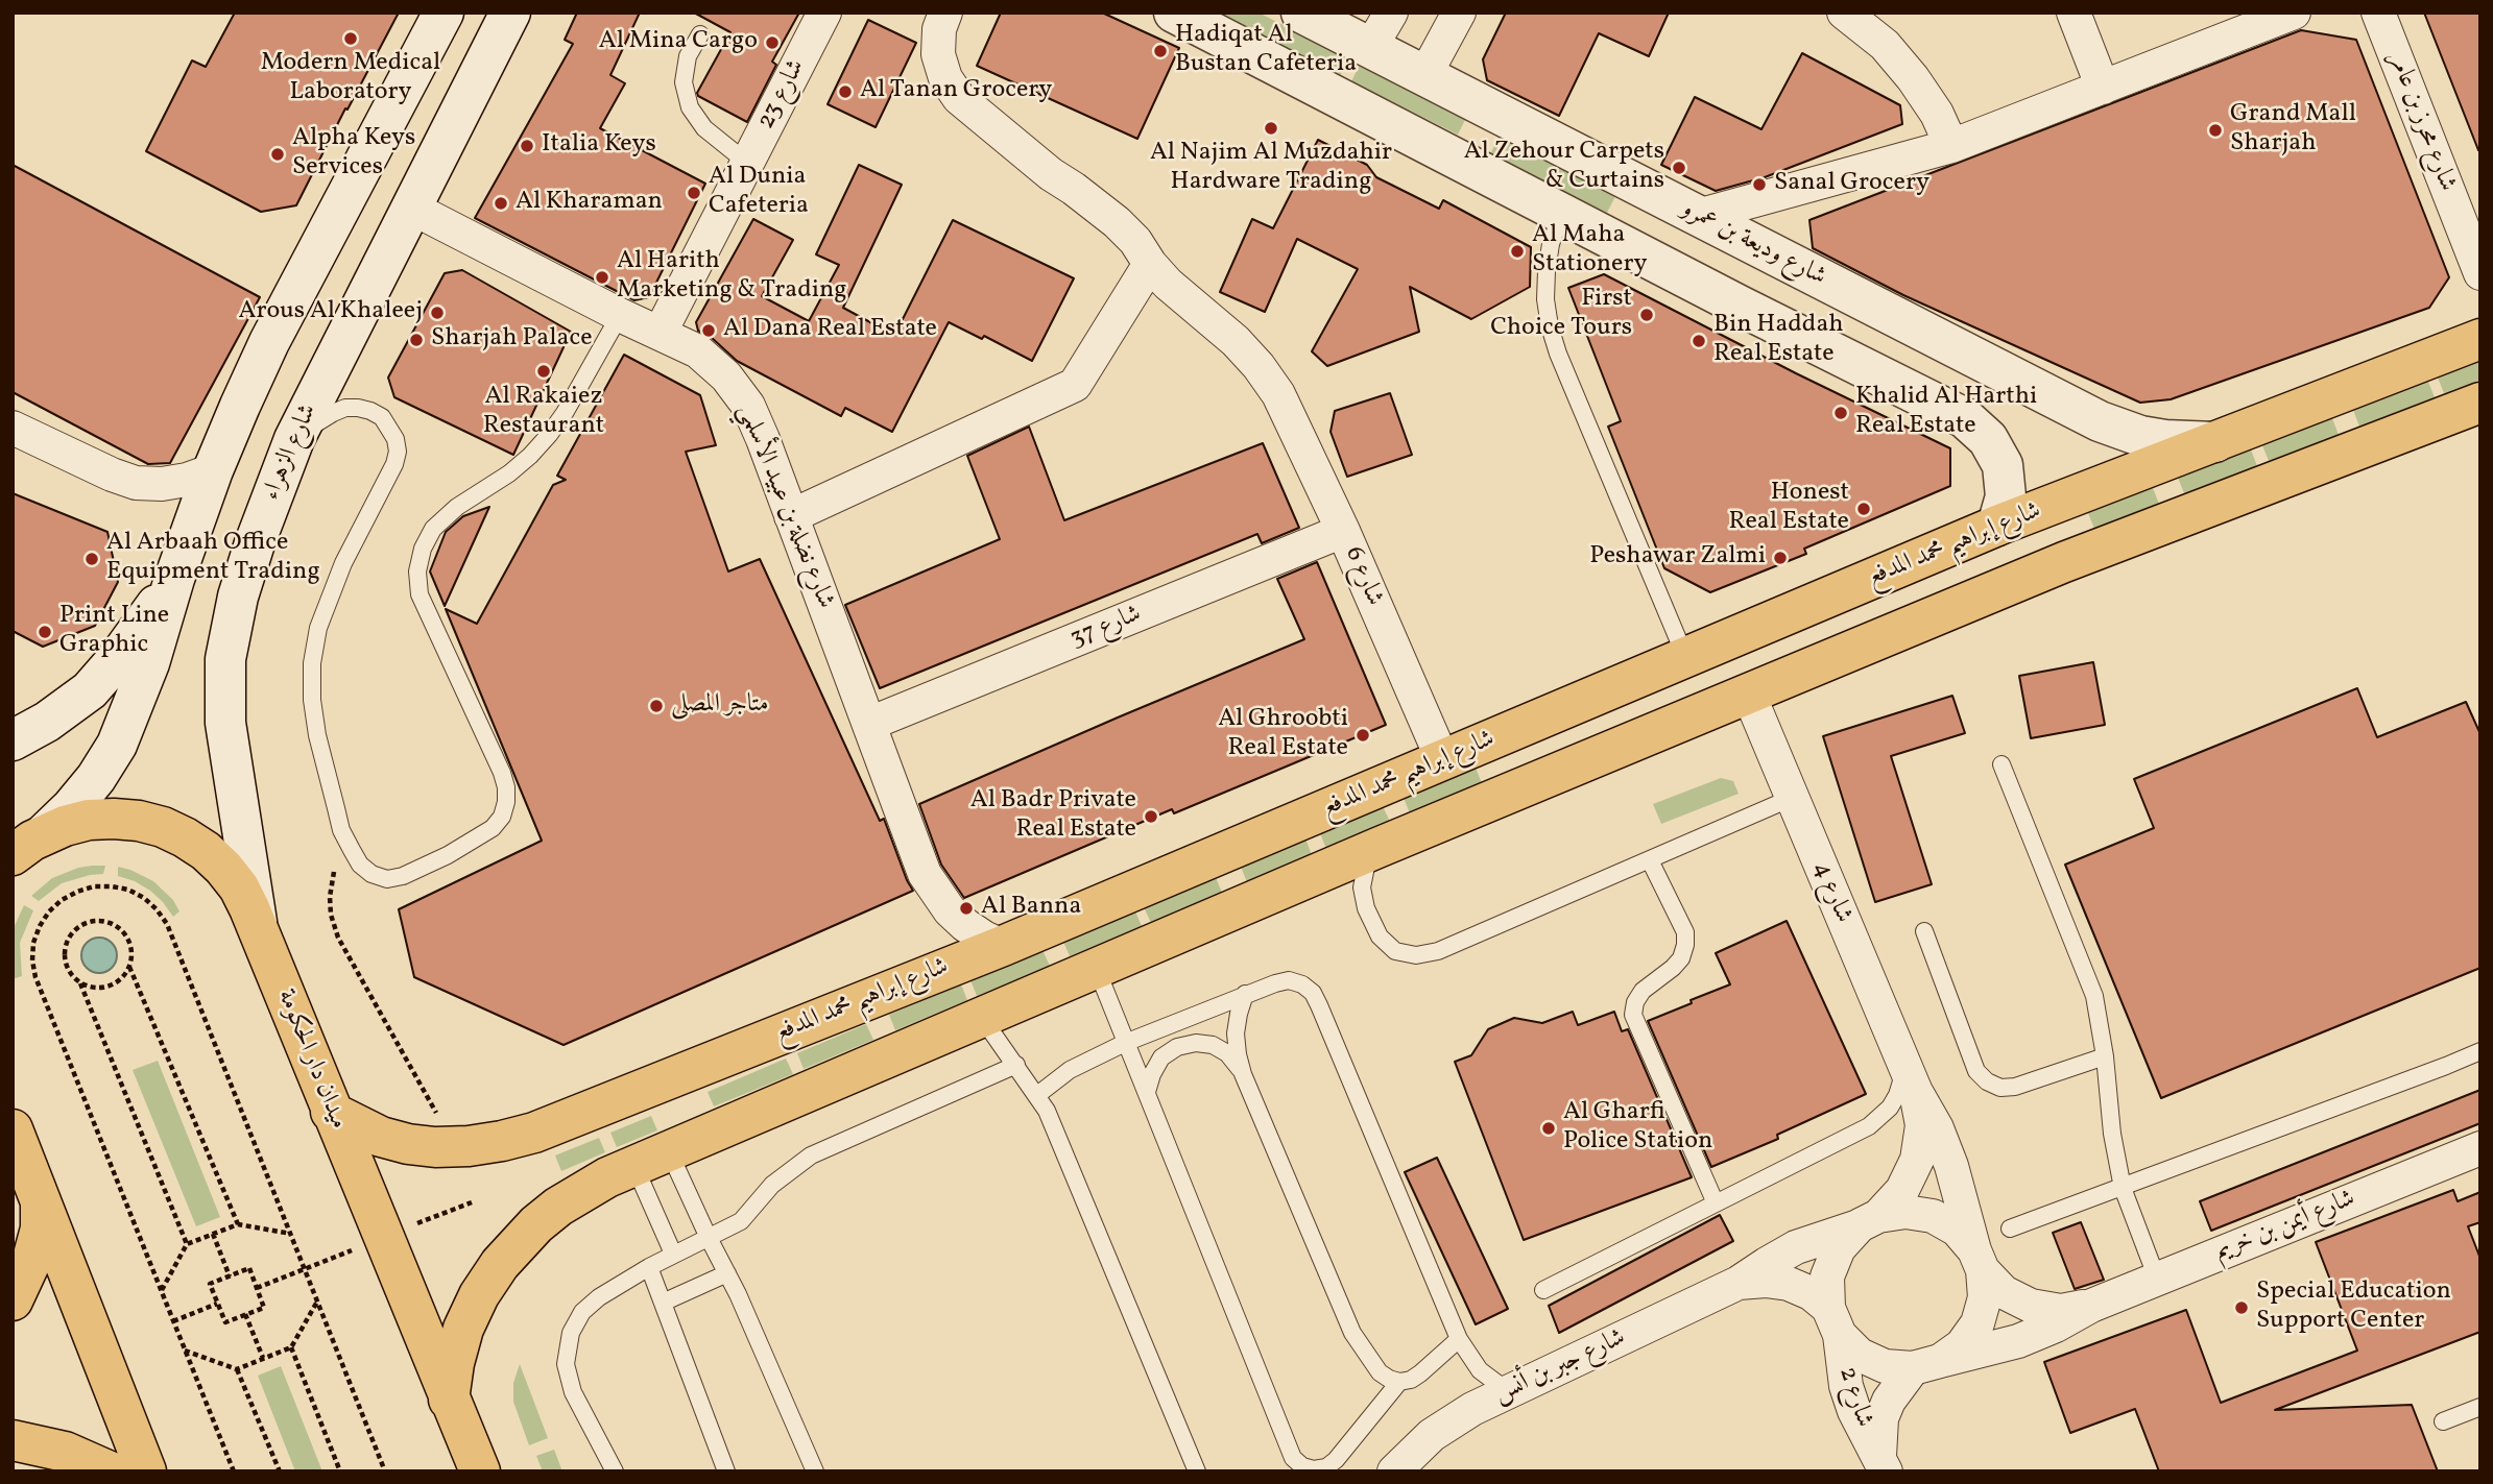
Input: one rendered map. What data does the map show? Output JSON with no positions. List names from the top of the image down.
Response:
{
  "streets": {
    "main road": ["شارع إبراهيم محمد المدفع", "ميدان دار الحكومة"],
    "street": [
      "شارع 23",
      "شارع محرز بن عامر",
      "شارع وديعة بن عمرو",
      "شارع الزهراء",
      "شارع نضلة بن عبيد الأسلمي",
      "شارع 6",
      "شارع 37",
      "شارع 4",
      "شارع أيمن بن خريم",
      "شارع جبر بن أنس",
      "شارع 2"
    ]
  },
  "crossings": [
    ["شارع 23", "شارع نضلة بن عبيد الأسلمي"],
    ["شارع وديعة بن عمرو", "شارع إبراهيم محمد المدفع"],
    ["شارع الزهراء", "شارع نضلة بن عبيد الأسلمي"],
    ["شارع الزهراء", "ميدان دار الحكومة"],
    ["شارع نضلة بن عبيد الأسلمي", "شارع إبراهيم محمد المدفع"],
    ["شارع نضلة بن عبيد الأسلمي", "شارع 37"],
    ["شارع إبراهيم محمد المدفع", "شارع 6"],
    ["شارع إبراهيم محمد المدفع", "ميدان دار الحكومة"],
    ["شارع 6", "شارع 37"],
    ["شارع 4", "شارع أيمن بن خريم"],
    ["شارع 4", "شارع جبر بن أنس"],
    ["شارع 4", "شارع 2"],
    ["شارع أيمن بن خريم", "شارع جبر بن أنس"],
    ["شارع أيمن بن خريم", "شارع 2"],
    ["شارع جبر بن أنس", "شارع 2"]
  ],
  "places": [
    "Modern Medical Laboratory",
    "Al Mina Cargo",
    "Hadiqat Al Bustan Cafeteria",
    "Al Tanan Grocery",
    "Al Najim Al Muzdahir Hardware Trading",
    "Grand Mall Sharjah",
    "Italia Keys",
    "Alpha Keys Services",
    "Al Zehour Carpets & Curtains",
    "Sanal Grocery",
    "Al Dunia Cafeteria",
    "Al Kharaman",
    "Al Maha Stationery",
    "Al Harith Marketing & Trading",
    "Arous Al Khaleej",
    "First Choice Tours",
    "Al Dana Real Estate",
    "Sharjah Palace",
    "Bin Haddah Real Estate",
    "Al Rakaiez Restaurant",
    "Khalid Al Harthi Real Estate",
    "Honest Real Estate",
    "Peshawar Zalmi",
    "Al Arbaah Office Equipment Trading",
    "Print Line Graphic",
    "متاجر المصلى",
    "Al Ghroobti Real Estate",
    "Al Badr Private Real Estate",
    "Al Banna",
    "Al Gharfi Police Station",
    "Special Education Support Center"
  ]
}
